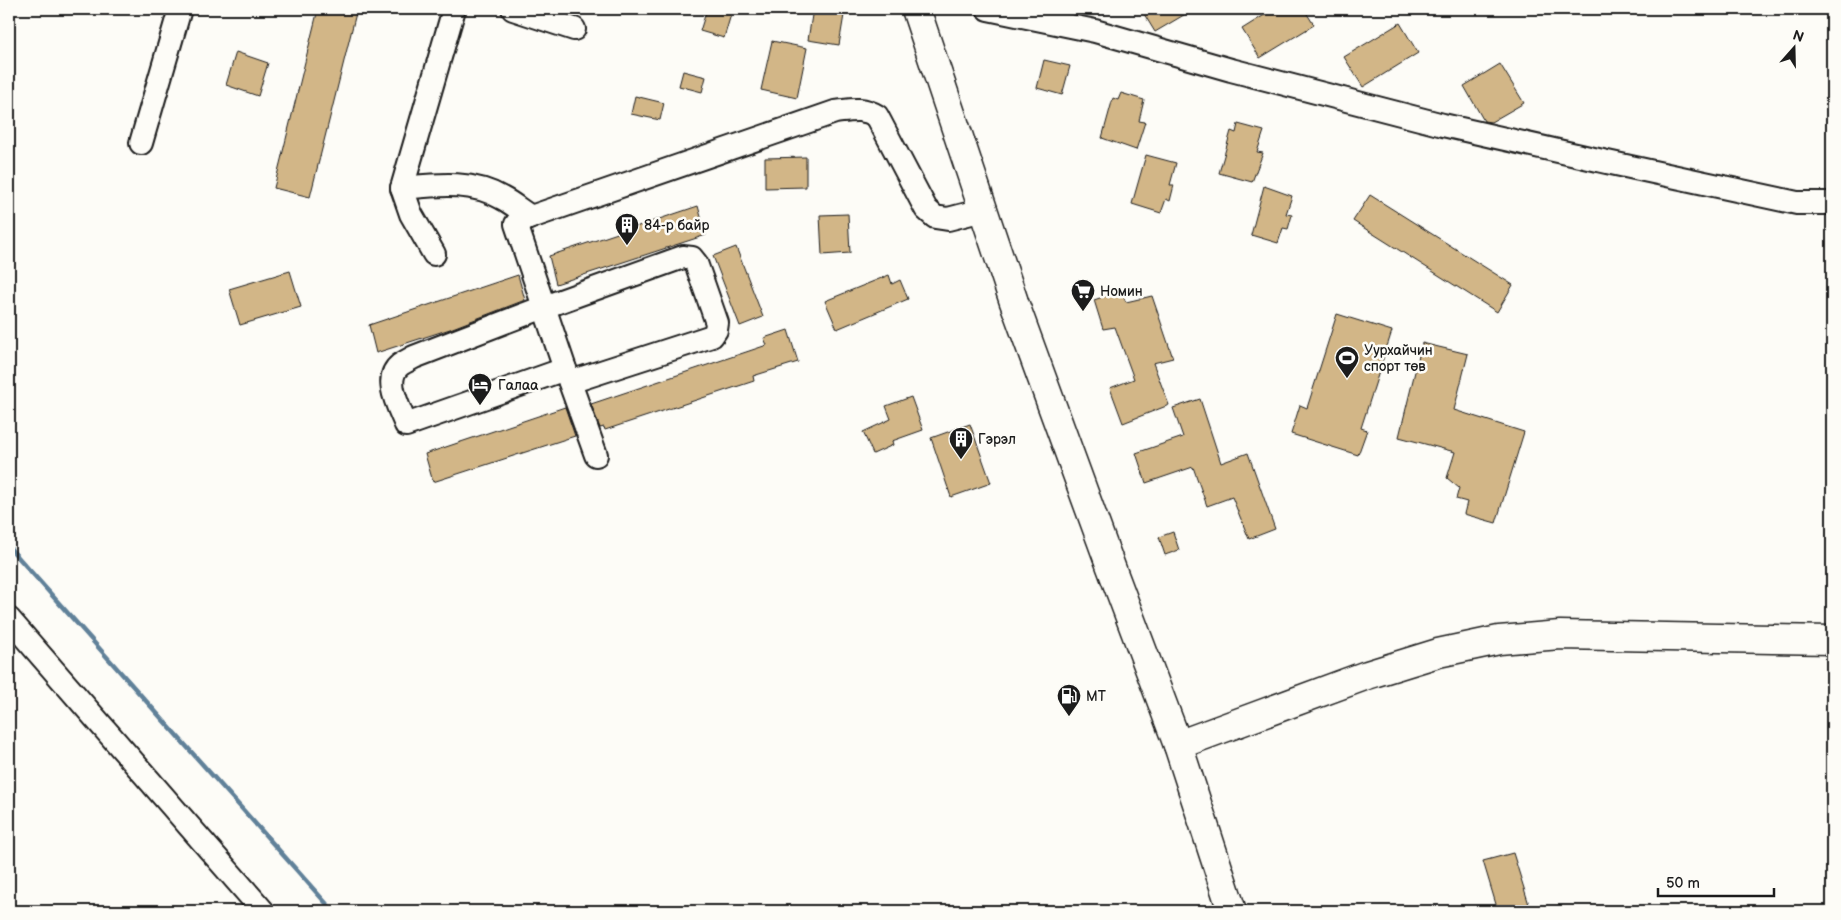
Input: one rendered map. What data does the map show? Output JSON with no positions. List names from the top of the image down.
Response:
{
  "places": {
    "building": ["84-р байр", "Гэрэл"],
    "supermarket": ["Номин"],
    "sports": ["Уурхайчин спорт төв"],
    "hotel": ["Галаа"],
    "fuel station": ["МТ"]
  },
  "scale_bar": "50 m",
  "north": "top"
}
